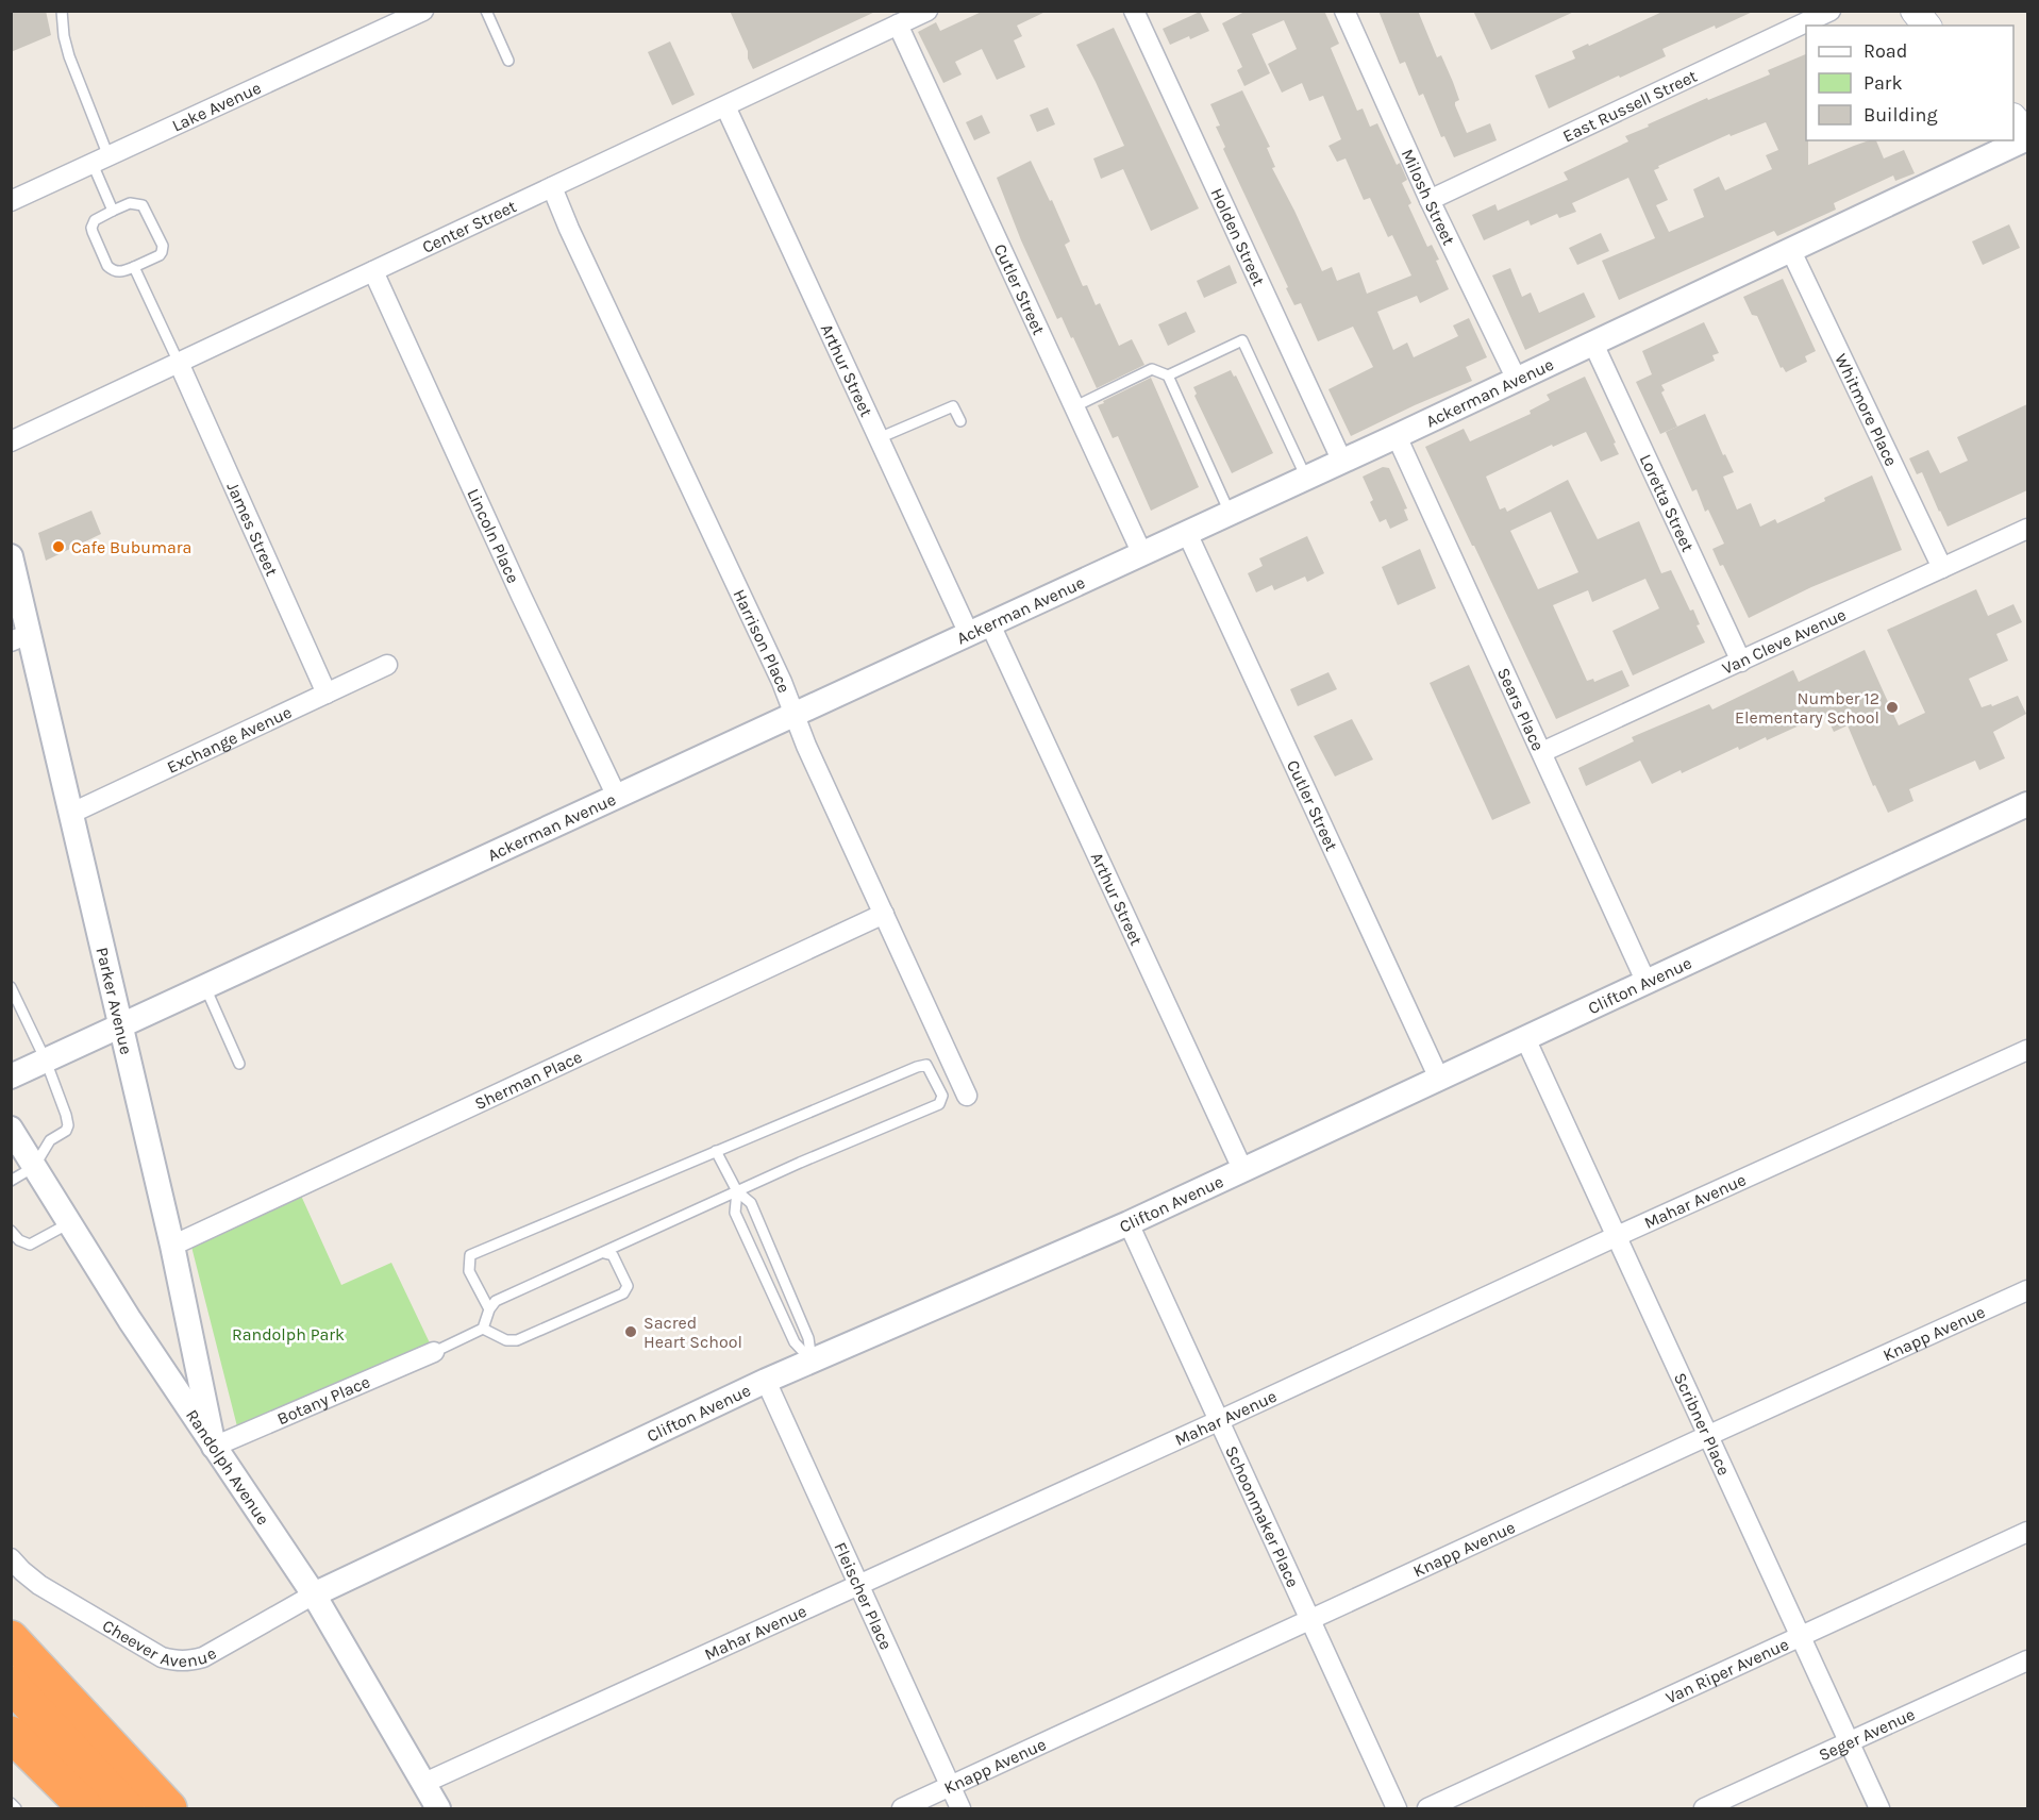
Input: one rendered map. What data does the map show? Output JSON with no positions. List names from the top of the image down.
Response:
{
  "streets": {
    "street": [
      "East Russell Street",
      "Lake Avenue",
      "Milosh Street",
      "Center Street",
      "Holden Street",
      "Cutler Street",
      "Arthur Street",
      "Ackerman Avenue",
      "Whitmore Place",
      "Loretta Street",
      "James Street",
      "Lincoln Place",
      "Harrison Place",
      "Van Cleve Avenue",
      "Sears Place",
      "Exchange Avenue",
      "Clifton Avenue",
      "Parker Avenue",
      "Sherman Place",
      "Mahar Avenue",
      "Knapp Avenue",
      "Botany Place",
      "Scribner Place",
      "Randolph Avenue",
      "Schoonmaker Place",
      "Fleischer Place",
      "Cheever Avenue",
      "Van Riper Avenue",
      "Seger Avenue"
    ]
  },
  "crossings": [
    ["East Russell Street", "Milosh Street"],
    ["Milosh Street", "Ackerman Avenue"],
    ["Center Street", "Cutler Street"],
    ["Center Street", "Arthur Street"],
    ["Center Street", "James Street"],
    ["Center Street", "Lincoln Place"],
    ["Center Street", "Harrison Place"],
    ["Holden Street", "Ackerman Avenue"],
    ["Cutler Street", "Ackerman Avenue"],
    ["Cutler Street", "Clifton Avenue"],
    ["Arthur Street", "Ackerman Avenue"],
    ["Arthur Street", "Clifton Avenue"],
    ["Ackerman Avenue", "Whitmore Place"],
    ["Ackerman Avenue", "Loretta Street"],
    ["Ackerman Avenue", "Lincoln Place"],
    ["Ackerman Avenue", "Harrison Place"],
    ["Ackerman Avenue", "Sears Place"],
    ["Ackerman Avenue", "Parker Avenue"],
    ["Whitmore Place", "Van Cleve Avenue"],
    ["Loretta Street", "Van Cleve Avenue"],
    ["James Street", "Exchange Avenue"],
    ["Harrison Place", "Sherman Place"],
    ["Van Cleve Avenue", "Sears Place"],
    ["Sears Place", "Clifton Avenue"],
    ["Exchange Avenue", "Parker Avenue"],
    ["Clifton Avenue", "Scribner Place"],
    ["Clifton Avenue", "Randolph Avenue"],
    ["Clifton Avenue", "Schoonmaker Place"],
    ["Clifton Avenue", "Fleischer Place"],
    ["Clifton Avenue", "Cheever Avenue"],
    ["Parker Avenue", "Sherman Place"],
    ["Parker Avenue", "Botany Place"],
    ["Parker Avenue", "Randolph Avenue"],
    ["Mahar Avenue", "Scribner Place"],
    ["Mahar Avenue", "Randolph Avenue"],
    ["Mahar Avenue", "Schoonmaker Place"],
    ["Mahar Avenue", "Fleischer Place"],
    ["Knapp Avenue", "Scribner Place"],
    ["Knapp Avenue", "Schoonmaker Place"],
    ["Knapp Avenue", "Fleischer Place"],
    ["Botany Place", "Randolph Avenue"],
    ["Scribner Place", "Van Riper Avenue"],
    ["Scribner Place", "Seger Avenue"],
    ["Randolph Avenue", "Cheever Avenue"]
  ],
  "parks": ["Randolph Park"],
  "places": ["Cafe Bubumara", "Number 12 Elementary School", "Sacred Heart School"],
  "legend": ["Road", "Park", "Building"]
}
